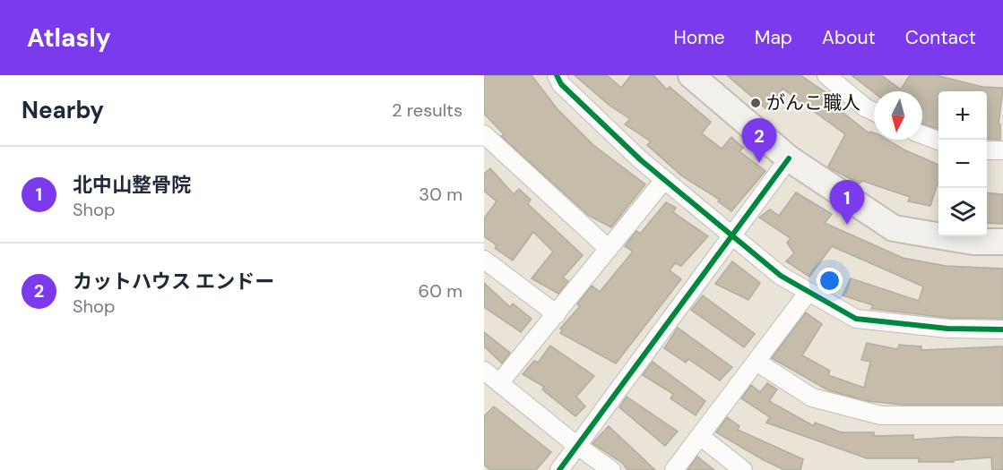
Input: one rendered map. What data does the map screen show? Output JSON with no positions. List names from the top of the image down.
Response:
{
  "places": ["がんこ職人"],
  "north": "bottom",
  "page": {
    "header": "Atlasly",
    "nav": [
      "Home",
      "Map",
      "About",
      "Contact"
    ],
    "heading": ["Nearby", "2 results"],
    "map_buttons": ["+", "−"],
    "pins": ["2", "1"],
    "list": [
      {
        "mark": "1",
        "name": "北中山整骨院",
        "note": "Shop",
        "value": "30 m"
      },
      {
        "mark": "2",
        "name": "カットハウス エンドー",
        "note": "Shop",
        "value": "60 m"
      }
    ]
  }
}
